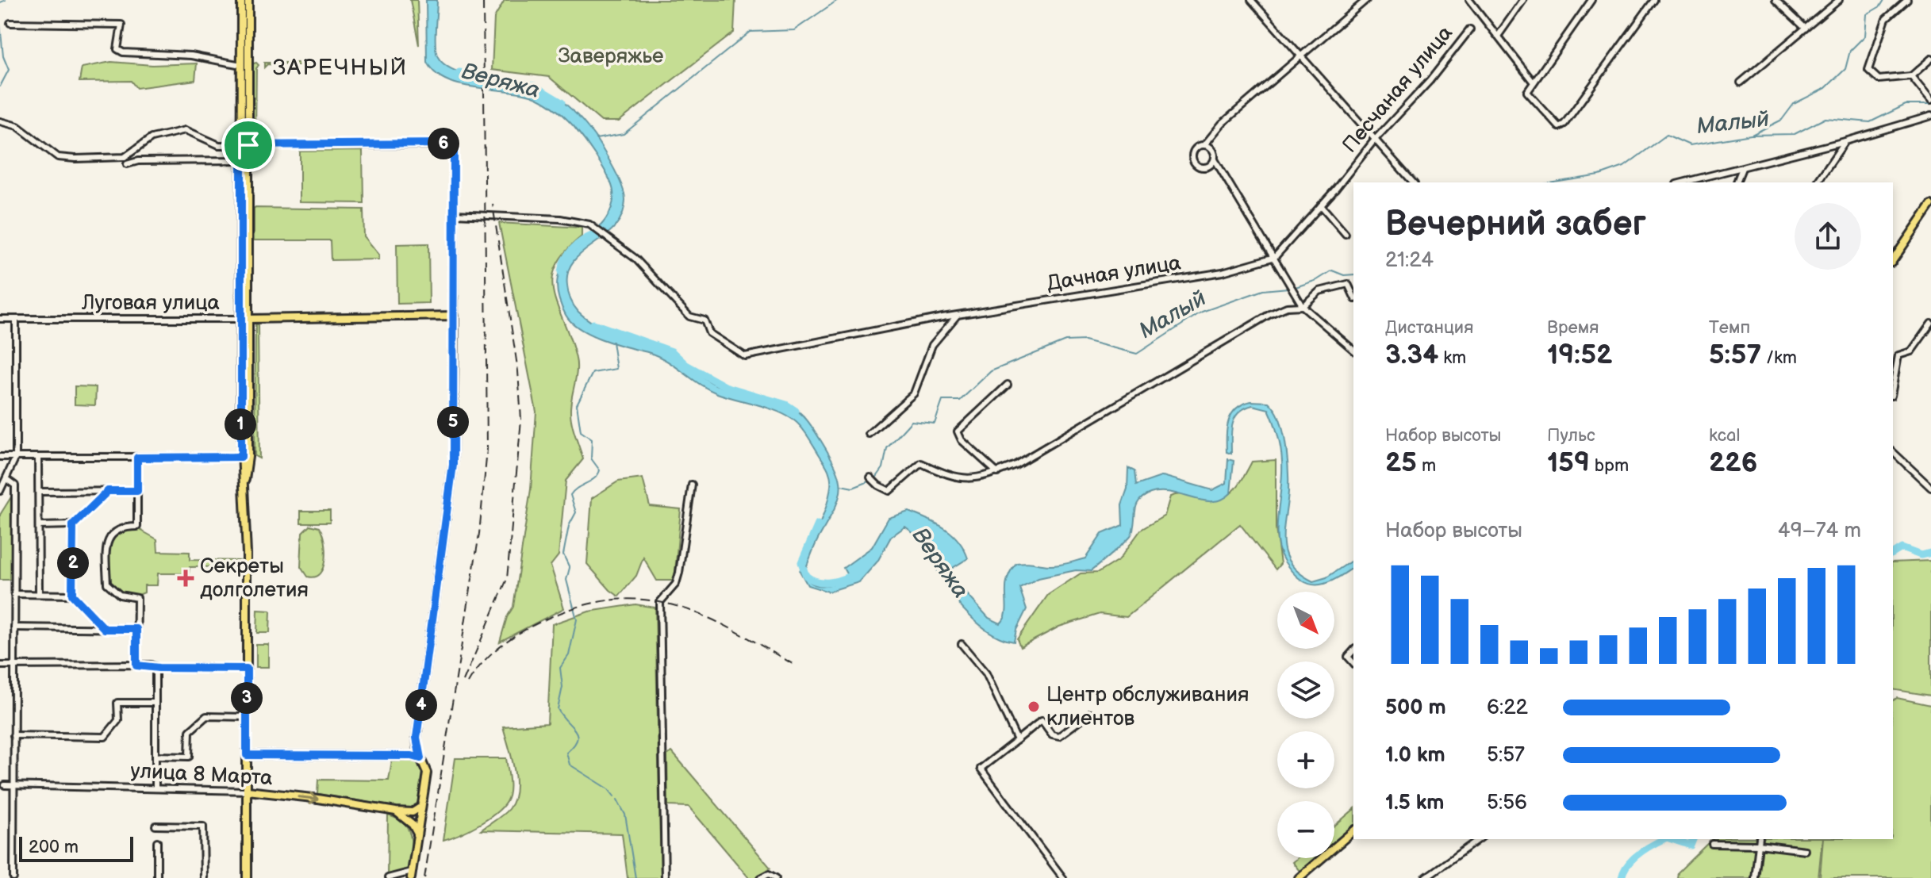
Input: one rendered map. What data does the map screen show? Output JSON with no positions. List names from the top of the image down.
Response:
{
  "streets": {
    "main road": ["Луговая улица", "улица 8 Марта"],
    "street": ["Песчаная улица", "Дачная улица"]
  },
  "crossings": [
    ["Песчаная улица", "Дачная улица"]
  ],
  "districts": ["ЗАРЕЧНЫЙ"],
  "water": ["Веряжа", "Малый"],
  "parks": ["Заверяжье"],
  "places": {
    "health": ["Секреты долголетия"],
    "other": ["Центр обслуживания клиентов"]
  },
  "scale_bar": "200 m",
  "north": "bottom right",
  "page": {
    "pins": [
      "6",
      "5",
      "1",
      "2",
      "3",
      "4"
    ],
    "heading": ["Вечерний забег", "21:24"],
    "stats": [
      ["Дистанция", "3.34 km"],
      ["Время", "19:52"],
      ["Темп", "5:57 /km"],
      ["Набор высоты", "25 m"],
      ["Пульс", "159 bpm"],
      ["kcal", "226"]
    ],
    "chart": ["Набор высоты", "49–74 m"],
    "map_buttons": ["+", "−"],
    "list": [
      {
        "name": "500 m",
        "note": "6:22"
      },
      {
        "name": "1.0 km",
        "note": "5:57"
      },
      {
        "name": "1.5 km",
        "note": "5:56"
      }
    ],
    "scale": "200 m"
  }
}
